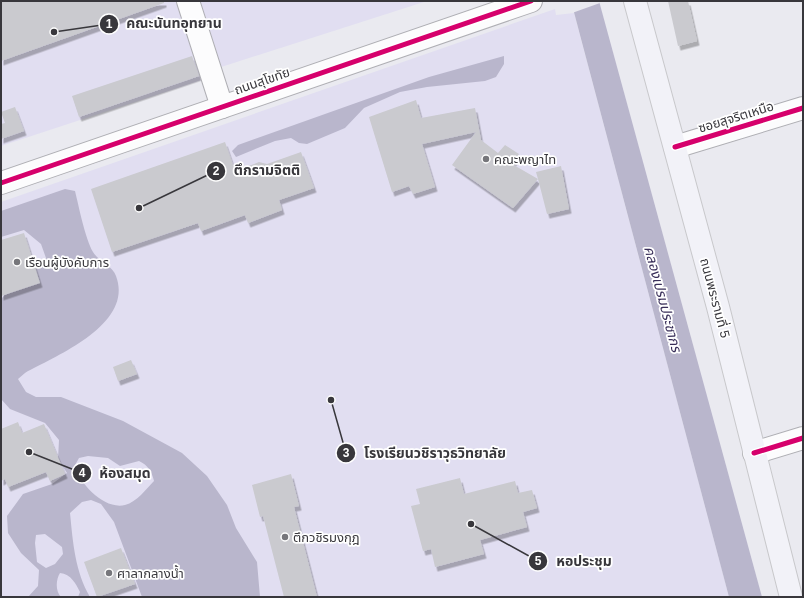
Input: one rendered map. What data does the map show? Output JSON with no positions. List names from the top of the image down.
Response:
{
  "streets": {
    "main road": ["ถนนพระรามที่ 5"],
    "street": ["ถนนสุโขทัย", "ซอยสุจริตเหนือ"]
  },
  "crossings": [
    ["ซอยสุจริตเหนือ", "ถนนพระรามที่ 5"]
  ],
  "water": ["คลองเปรมประชากร"],
  "places": [
    "คณะนันทอุทยาน",
    "คณะพญาไท",
    "ตึกรามจิตติ",
    "เรือนผู้บังคับการ",
    "โรงเรียนวชิราวุธวิทยาลัย",
    "ห้องสมุด",
    "หอประชุม",
    "ตึกวชิรมงกุฎ",
    "ศาลากลางน้ำ"
  ]
}
